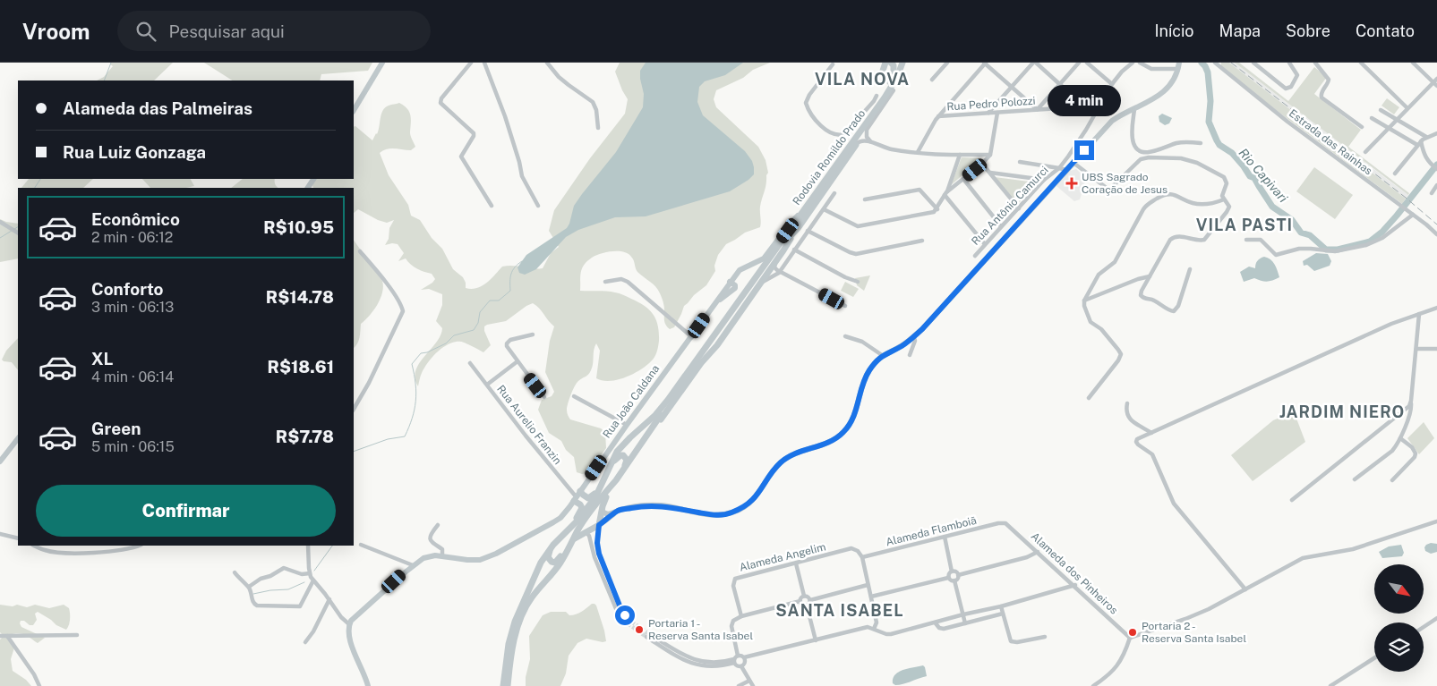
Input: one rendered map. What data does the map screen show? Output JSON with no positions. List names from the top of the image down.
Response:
{
  "streets": {
    "main road": ["Rodovia Romildo Prado"],
    "street": [
      "Rua Pedro Polozzi",
      "Estrada das Rainhas",
      "Rua Antônio Camurci",
      "Rua João Caldana",
      "Rua Aurelio Franzin",
      "Alameda Flamboiã",
      "Alameda Angelim",
      "Alameda dos Pinheiros"
    ]
  },
  "crossings": [
    ["Rua Pedro Polozzi", "Rua Antônio Camurci"],
    ["Rodovia Romildo Prado", "Rua João Caldana"],
    ["Rua João Caldana", "Rua Aurelio Franzin"],
    ["Alameda Flamboiã", "Alameda Angelim"],
    ["Alameda Flamboiã", "Alameda dos Pinheiros"]
  ],
  "districts": [
    "VILA NOVA",
    "VILA PASTI",
    "JARDIM NIERO",
    "SANTA ISABEL"
  ],
  "water": ["Rio Capivari"],
  "places": {
    "health": ["UBS Sagrado Coração de Jesus"],
    "other": ["Portaria 1 - Reserva Santa Isabel", "Portaria 2 - Reserva Santa Isabel"]
  },
  "north": "bottom right",
  "page": {
    "header": "Vroom",
    "search": "Pesquisar aqui",
    "nav": [
      "Início",
      "Mapa",
      "Sobre",
      "Contato"
    ],
    "banner": ["Alameda das Palmeiras", "Rua Luiz Gonzaga"],
    "bubble": "4 min",
    "list": [
      {
        "name": "Econômico",
        "note": "2 min · 06:12",
        "value": "R$10.95"
      },
      {
        "name": "Conforto",
        "note": "3 min · 06:13",
        "value": "R$14.78"
      },
      {
        "name": "XL",
        "note": "4 min · 06:14",
        "value": "R$18.61"
      },
      {
        "name": "Green",
        "note": "5 min · 06:15",
        "value": "R$7.78"
      }
    ],
    "buttons": "Confirmar"
  }
}
